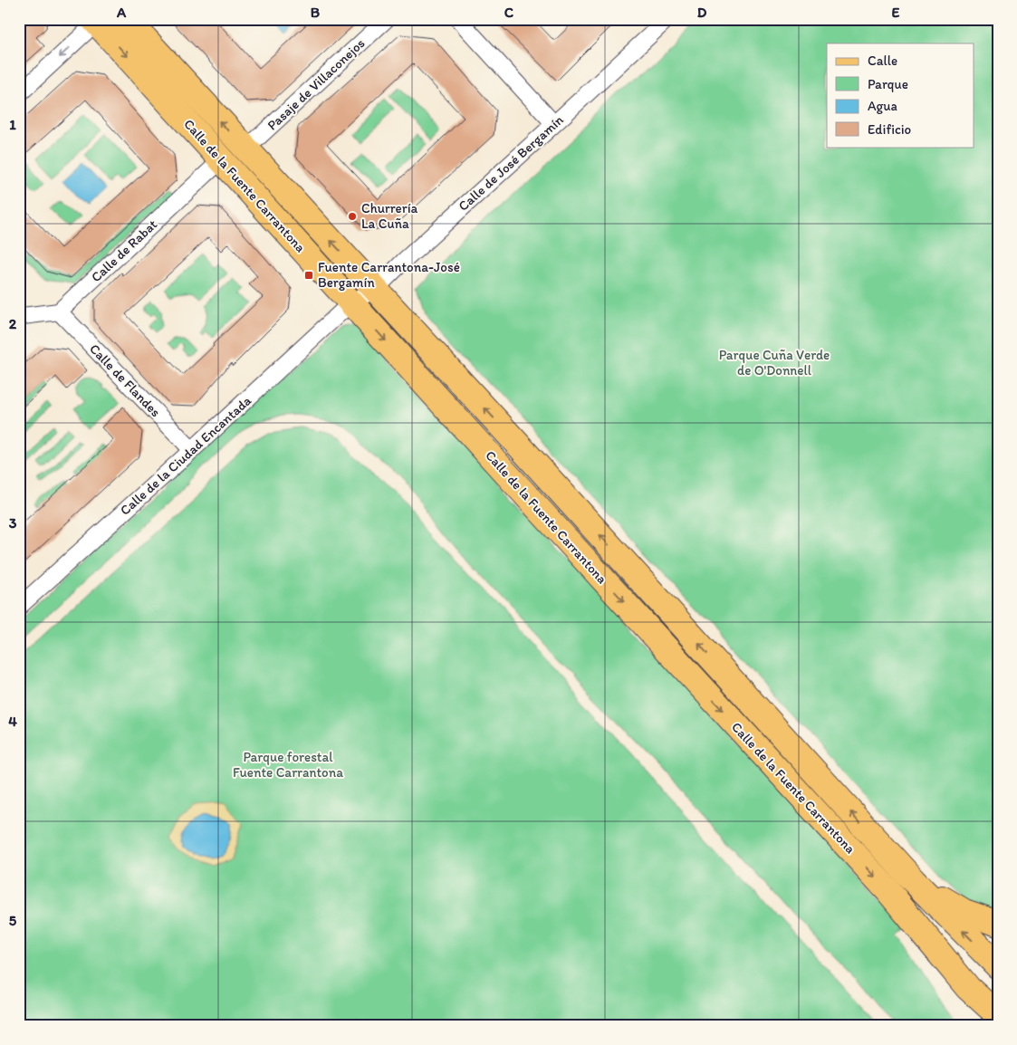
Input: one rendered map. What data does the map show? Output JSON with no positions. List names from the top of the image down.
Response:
{
  "streets": {
    "main road": ["Calle de la Fuente Carrantona"],
    "street": [
      "Pasaje de Villaconejos",
      "Calle de José Bergamín",
      "Calle de Rabat",
      "Calle de Flandes",
      "Calle de la Ciudad Encantada"
    ]
  },
  "crossings": [
    ["Pasaje de Villaconejos", "Calle de la Fuente Carrantona"],
    ["Calle de José Bergamín", "Calle de la Fuente Carrantona"],
    ["Calle de José Bergamín", "Calle de la Ciudad Encantada"],
    ["Calle de la Fuente Carrantona", "Calle de Rabat"],
    ["Calle de la Fuente Carrantona", "Calle de la Ciudad Encantada"],
    ["Calle de Rabat", "Calle de Flandes"],
    ["Calle de Flandes", "Calle de la Ciudad Encantada"]
  ],
  "parks": ["Parque Cuña Verde de O'Donnell", "Parque forestal Fuente Carrantona"],
  "places": {
    "other": ["Churrería La Cuña"],
    "transit": ["Fuente Carrantona-José Bergamín"]
  },
  "legend": [
    "Calle",
    "Parque",
    "Agua",
    "Edificio"
  ],
  "grid": {
    "columns": [
      "A",
      "B",
      "C",
      "D",
      "E"
    ],
    "rows": [
      "1",
      "2",
      "3",
      "4",
      "5"
    ]
  }
}
